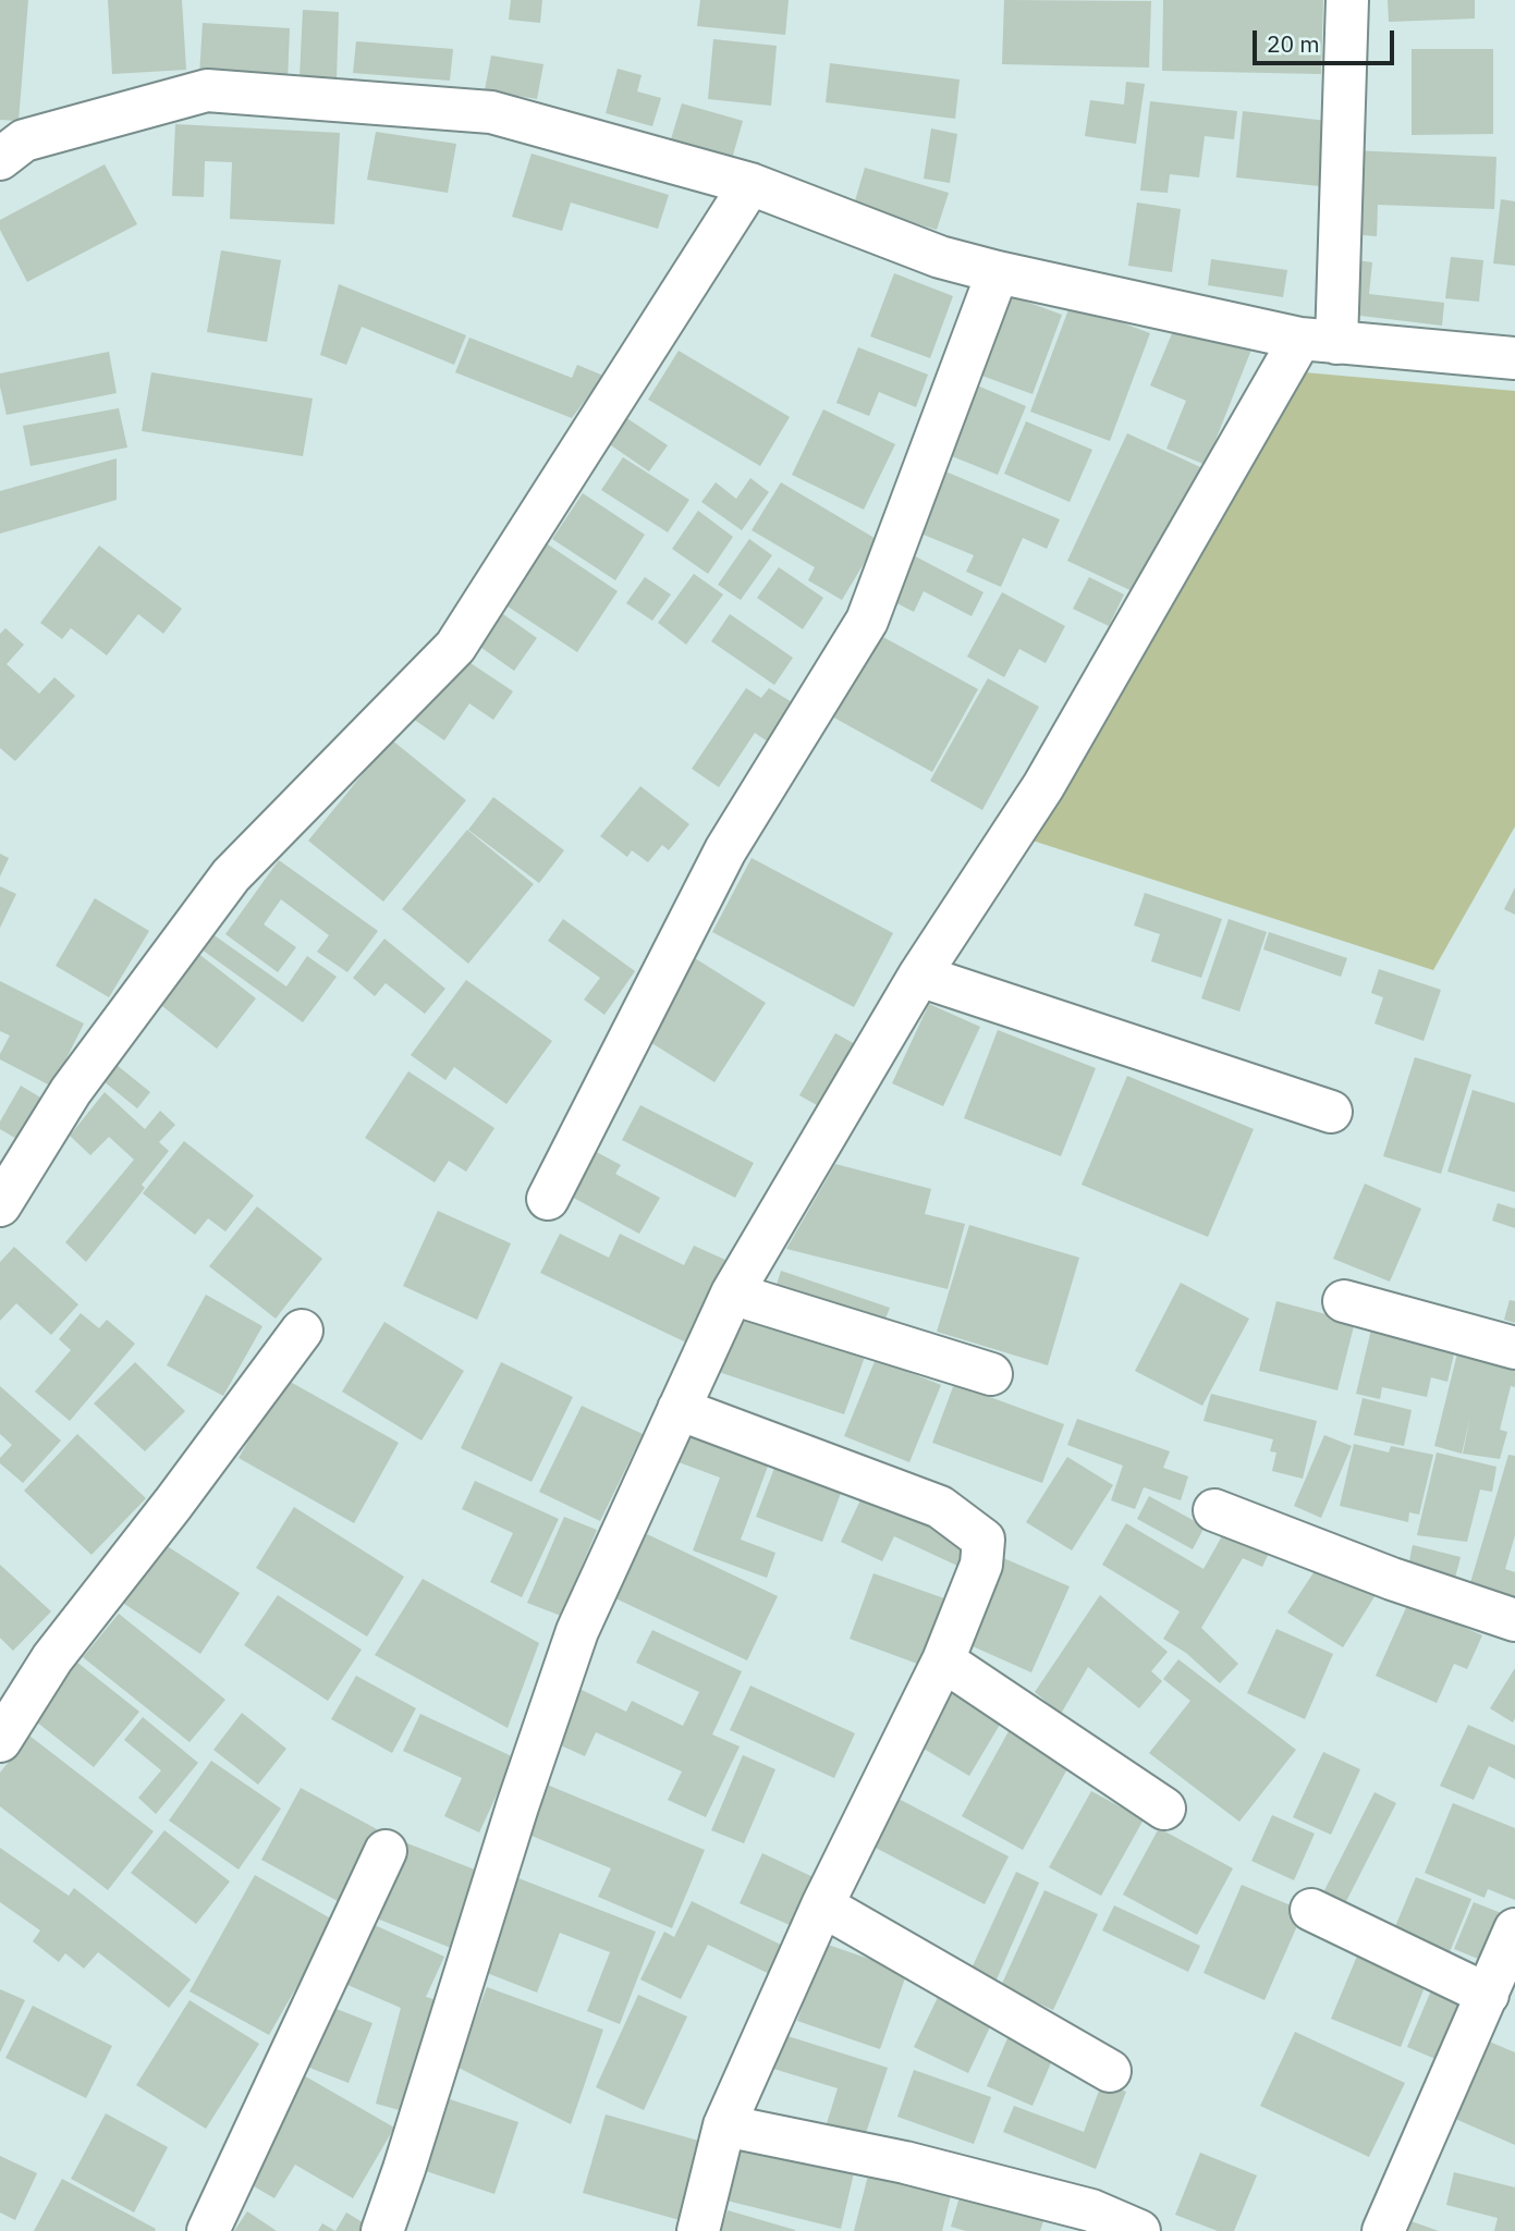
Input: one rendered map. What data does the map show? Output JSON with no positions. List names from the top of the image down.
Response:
{
  "scale_bar": "20 m"
}
